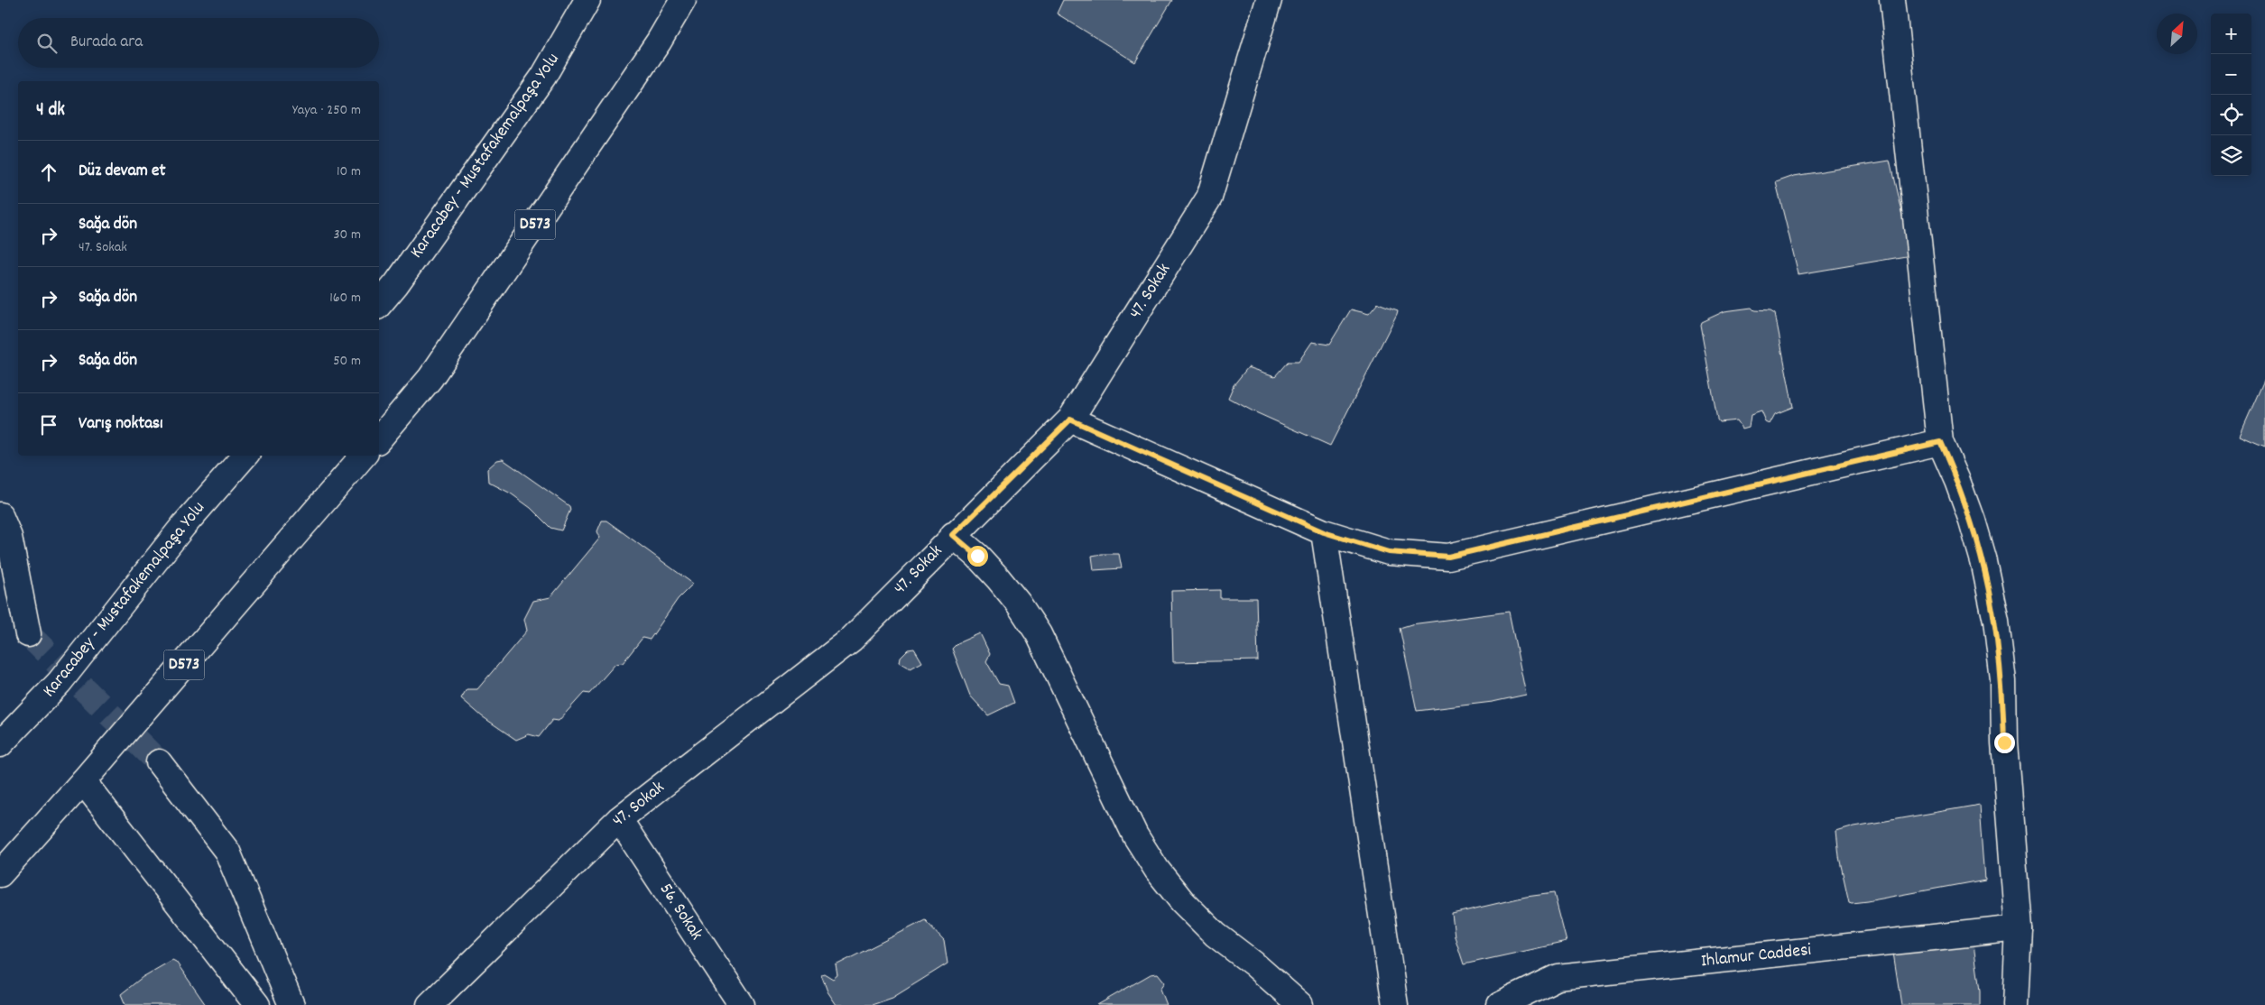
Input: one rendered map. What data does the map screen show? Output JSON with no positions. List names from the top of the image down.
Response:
{
  "streets": {
    "main road": [
      "Karacabey - Mustafakemalpaşa Yolu",
      "D573",
      "47. Sokak",
      "56. Sokak",
      "Ihlamur Caddesi"
    ]
  },
  "crossings": [
    ["47. Sokak", "56. Sokak"]
  ],
  "north": "top right",
  "page": {
    "map_buttons": ["+", "−"],
    "search": "Burada ara",
    "heading": ["4 dk", "Yaya · 250 m"],
    "list": [
      ["Düz devam et", "10 m"],
      ["Sağa dön", "47. Sokak", "30 m"],
      ["Sağa dön", "160 m"],
      ["Sağa dön", "50 m"],
      "Varış noktası"
    ]
  }
}
